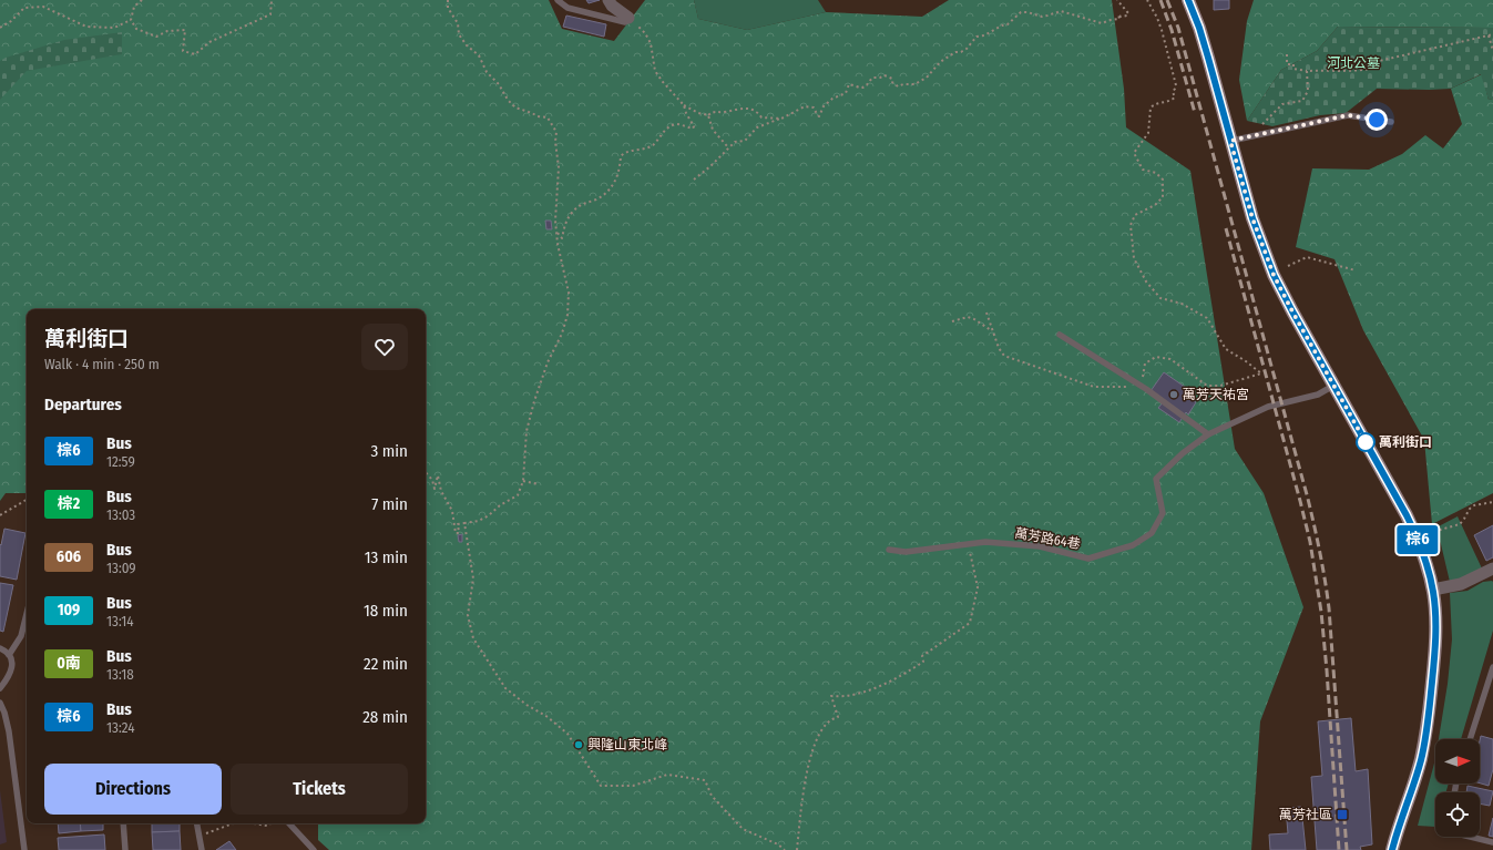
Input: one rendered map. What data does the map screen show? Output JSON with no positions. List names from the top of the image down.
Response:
{
  "streets": {
    "lane": ["萬芳路64巷"]
  },
  "parks": ["河北公墓"],
  "places": {
    "other": ["萬芳天祐宮", "萬利街口", "興隆山東北峰"],
    "transit": ["萬芳社區"]
  },
  "lines": ["bus line 棕6"],
  "north": "right",
  "page": {
    "on_map": "棕6",
    "heading": [
      ["萬利街口", "Walk · 4 min · 250 m"],
      "Departures"
    ],
    "list": [
      {
        "mark": "棕6",
        "name": "Bus",
        "note": "12:59",
        "value": "3 min"
      },
      {
        "mark": "棕2",
        "name": "Bus",
        "note": "13:03",
        "value": "7 min"
      },
      {
        "mark": "606",
        "name": "Bus",
        "note": "13:09",
        "value": "13 min"
      },
      {
        "mark": "109",
        "name": "Bus",
        "note": "13:14",
        "value": "18 min"
      },
      {
        "mark": "0南",
        "name": "Bus",
        "note": "13:18",
        "value": "22 min"
      },
      {
        "mark": "棕6",
        "name": "Bus",
        "note": "13:24",
        "value": "28 min"
      }
    ],
    "buttons": ["Directions", "Tickets"]
  }
}
